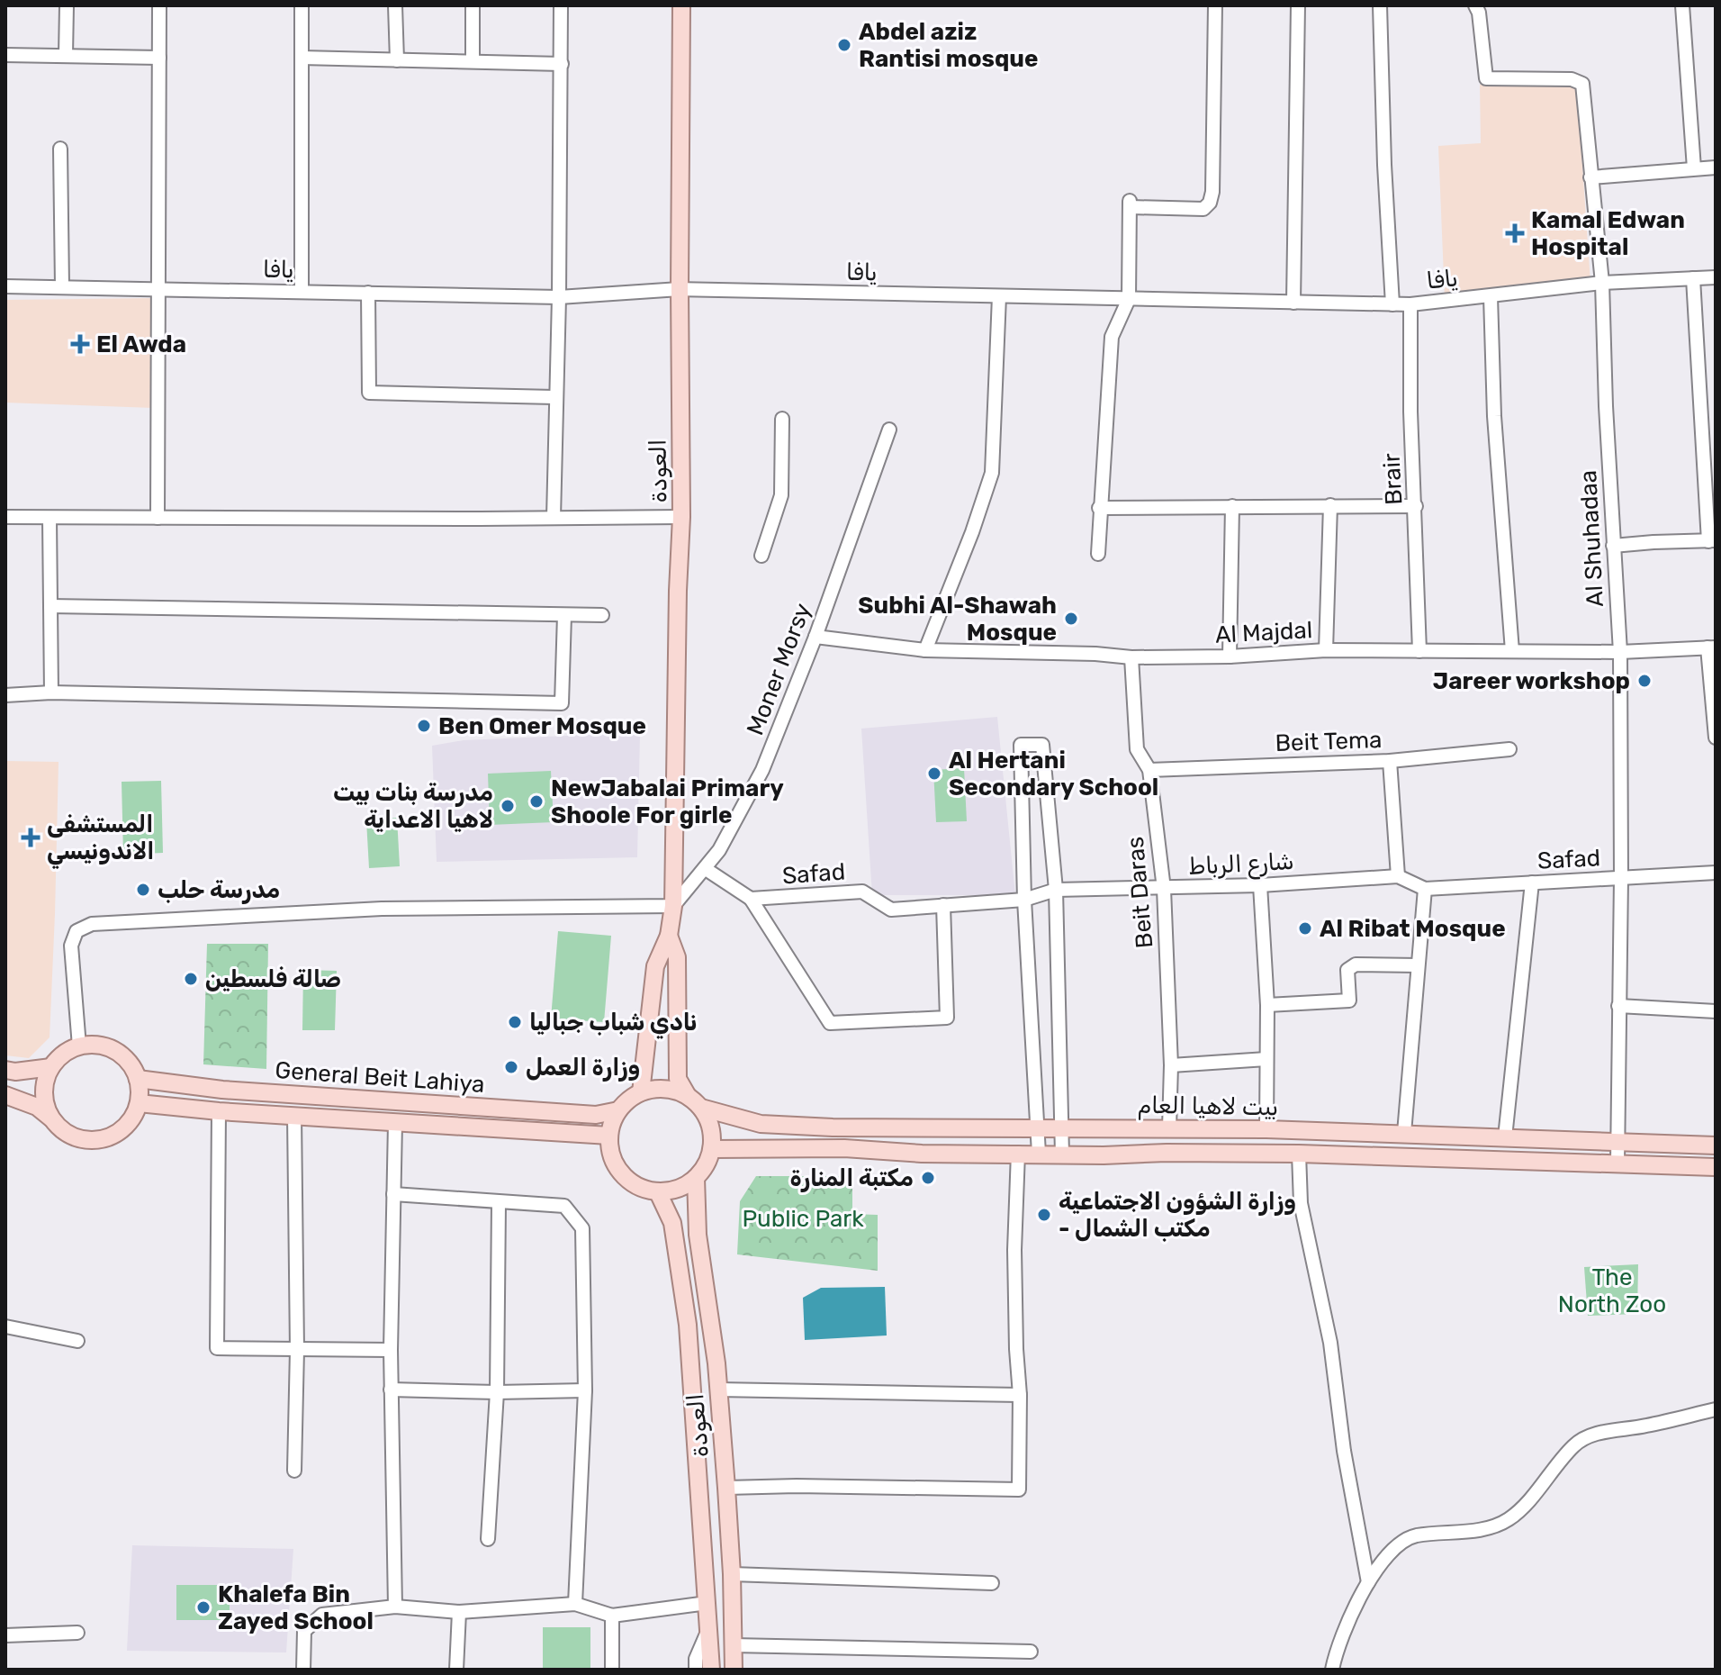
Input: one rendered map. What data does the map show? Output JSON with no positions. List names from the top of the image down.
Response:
{
  "streets": {
    "main road": ["العودة", "General Beit Lahiya", "بيت لاهيا العام"],
    "street": [
      "يافا",
      "Brair",
      "Al Shuhadaa",
      "Al Majdal",
      "Moner Morsy",
      "Beit Tema",
      "Safad",
      "شارع الرباط",
      "Beit Daras"
    ]
  },
  "crossings": [
    ["يافا", "العودة"],
    ["يافا", "Brair"],
    ["يافا", "Al Shuhadaa"],
    ["العودة", "Moner Morsy"],
    ["العودة", "General Beit Lahiya"],
    ["العودة", "بيت لاهيا العام"],
    ["Brair", "Al Majdal"],
    ["Al Shuhadaa", "Al Majdal"],
    ["Al Shuhadaa", "Safad"],
    ["Al Shuhadaa", "بيت لاهيا العام"],
    ["Al Majdal", "Moner Morsy"],
    ["Al Majdal", "Beit Daras"],
    ["Moner Morsy", "Safad"],
    ["Beit Tema", "Beit Daras"],
    ["Safad", "شارع الرباط"],
    ["شارع الرباط", "Beit Daras"],
    ["Beit Daras", "بيت لاهيا العام"],
    ["General Beit Lahiya", "بيت لاهيا العام"]
  ],
  "parks": ["Public Park", "The North Zoo"],
  "places": {
    "other": [
      "Abdel aziz Rantisi mosque",
      "Subhi Al-Shawah Mosque",
      "Jareer workshop",
      "Ben Omer Mosque",
      "Al Hertani Secondary School",
      "NewJabalai Primary Shoole For girle",
      "مدرسة بنات بيت لاهيا الاعداية",
      "مدرسة حلب",
      "Al Ribat Mosque",
      "صالة فلسطين",
      "نادي شباب جباليا",
      "وزارة العمل",
      "مكتبة المنارة",
      "وزارة الشؤون الاجتماعية - مكتب الشمال",
      "Khalefa Bin Zayed School"
    ],
    "health": ["Kamal Edwan Hospital", "El Awda", "المستشفى الاندونيسي"]
  }
}
